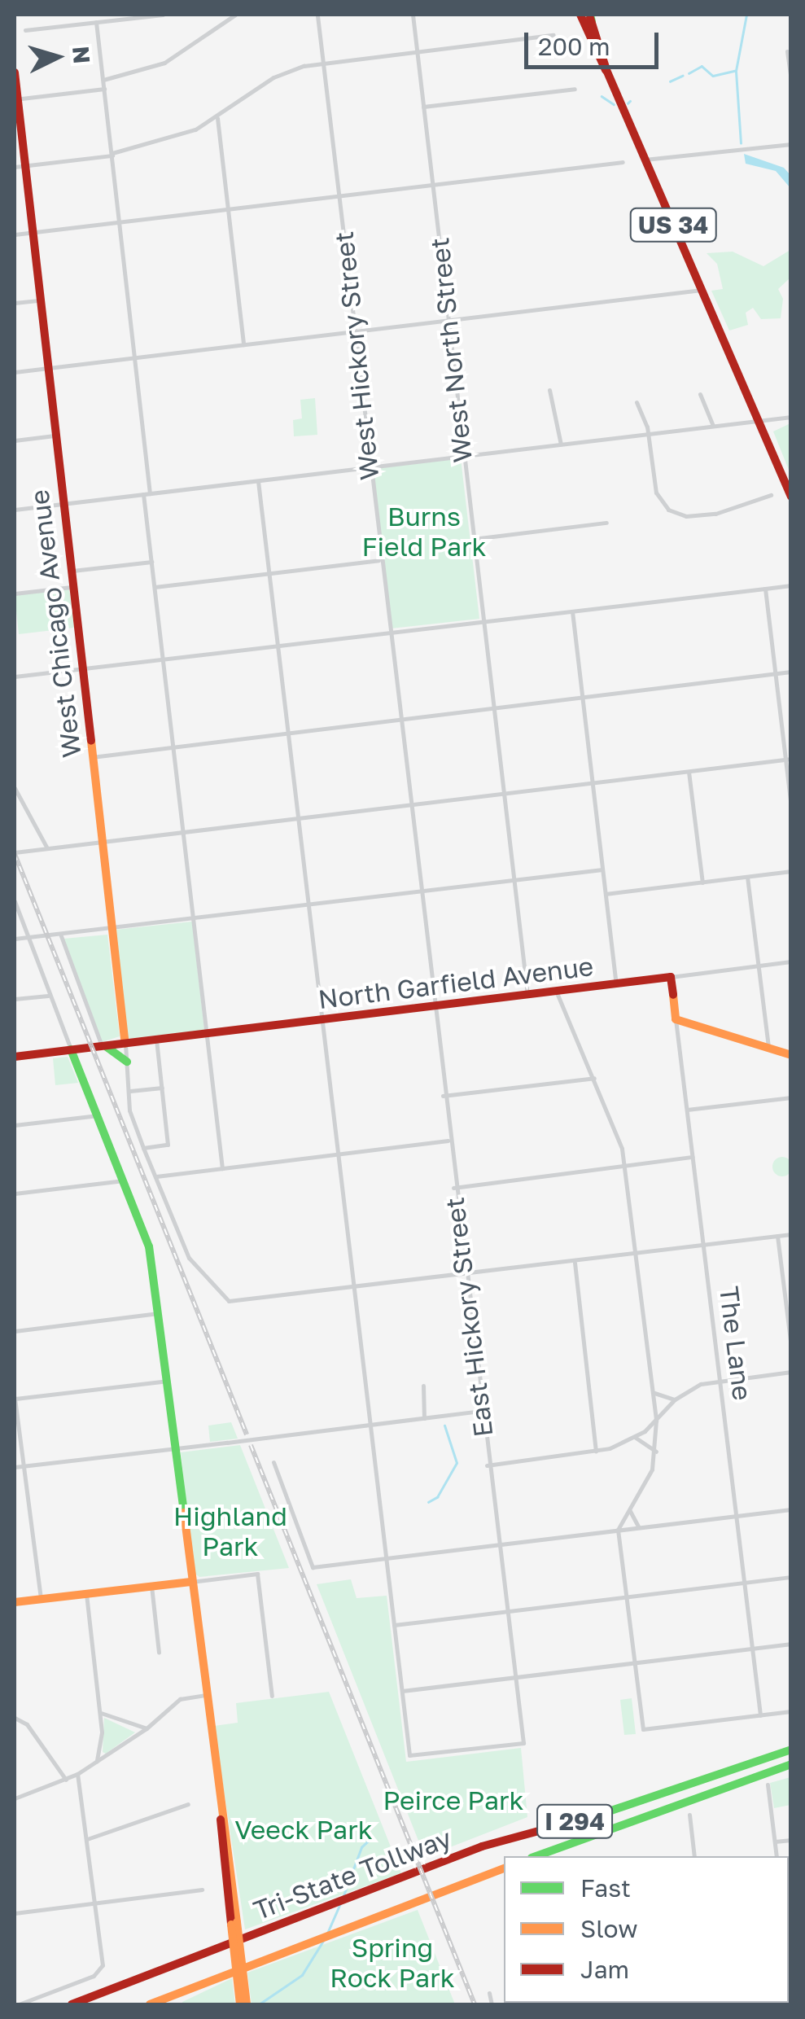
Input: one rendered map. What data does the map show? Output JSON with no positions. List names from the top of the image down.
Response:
{
  "streets": {
    "main road": [
      "US 34",
      "West Chicago Avenue",
      "North Garfield Avenue",
      "The Lane",
      "I 294",
      "Tri-State Tollway"
    ],
    "street": ["West North Street", "West Hickory Street", "East Hickory Street"]
  },
  "crossings": [
    ["West North Street", "North Garfield Avenue"],
    ["West Hickory Street", "East Hickory Street"],
    ["West Chicago Avenue", "North Garfield Avenue"],
    ["North Garfield Avenue", "East Hickory Street"],
    ["North Garfield Avenue", "The Lane"]
  ],
  "parks": [
    "Burns Field Park",
    "Highland Park",
    "Peirce Park",
    "Veeck Park",
    "Spring Rock Park"
  ],
  "legend": ["Fast", "Slow", "Jam"],
  "scale_bar": "200 m",
  "north": "right"
}
